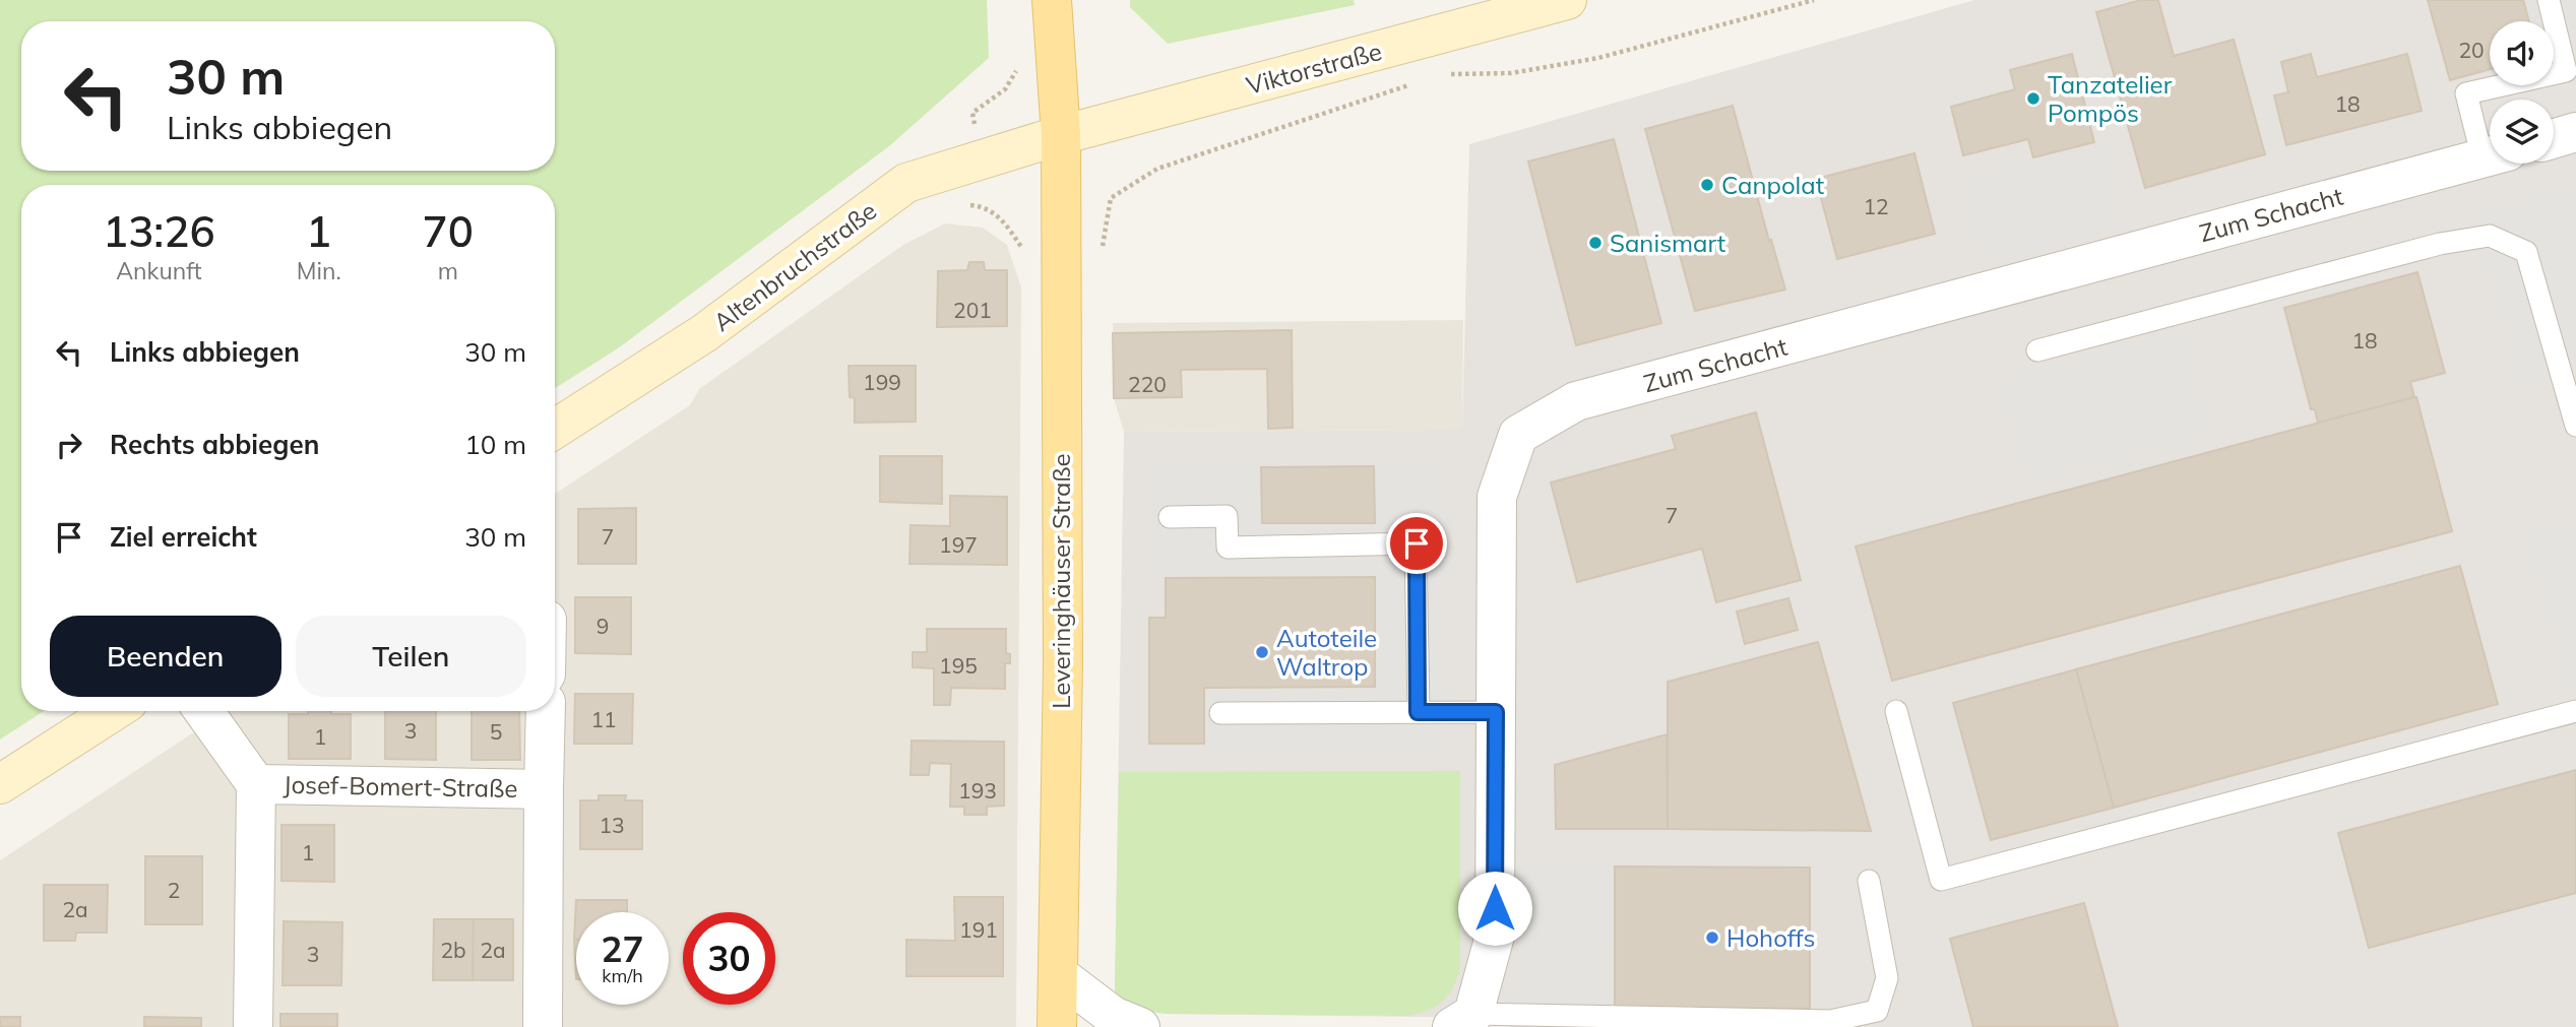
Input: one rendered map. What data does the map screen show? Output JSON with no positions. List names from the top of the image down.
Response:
{
  "streets": {
    "main road": ["Leveringhäuser Straße"],
    "street": [
      "Viktorstraße",
      "Zum Schacht",
      "Altenbruchstraße",
      "Josef-Bomert-Straße"
    ]
  },
  "crossings": [
    ["Viktorstraße", "Altenbruchstraße"],
    ["Viktorstraße", "Leveringhäuser Straße"],
    ["Altenbruchstraße", "Leveringhäuser Straße"]
  ],
  "places": [
    "Tanzatelier Pompös",
    "Canpolat",
    "Sanismart",
    "Autoteile Waltrop",
    "Hohoffs"
  ],
  "house_numbers": [
    "20",
    "18",
    "12",
    "201",
    "18",
    "199",
    "220",
    "7",
    "7",
    "197",
    "9",
    "195",
    "11",
    "3",
    "5",
    "1",
    "193",
    "13",
    "1",
    "2",
    "2a",
    "191",
    "2b",
    "2a",
    "3"
  ],
  "page": {
    "turn": ["30 m", "Links abbiegen"],
    "eta": [
      "13:26",
      "Ankunft",
      "1",
      "Min.",
      "70",
      "m"
    ],
    "list": [
      {
        "name": "Links abbiegen",
        "value": "30 m"
      },
      {
        "name": "Rechts abbiegen",
        "value": "10 m"
      },
      {
        "name": "Ziel erreicht",
        "value": "30 m"
      }
    ],
    "buttons": ["Beenden", "Teilen"],
    "speed": "27 km/h",
    "limit": "30"
  }
}
